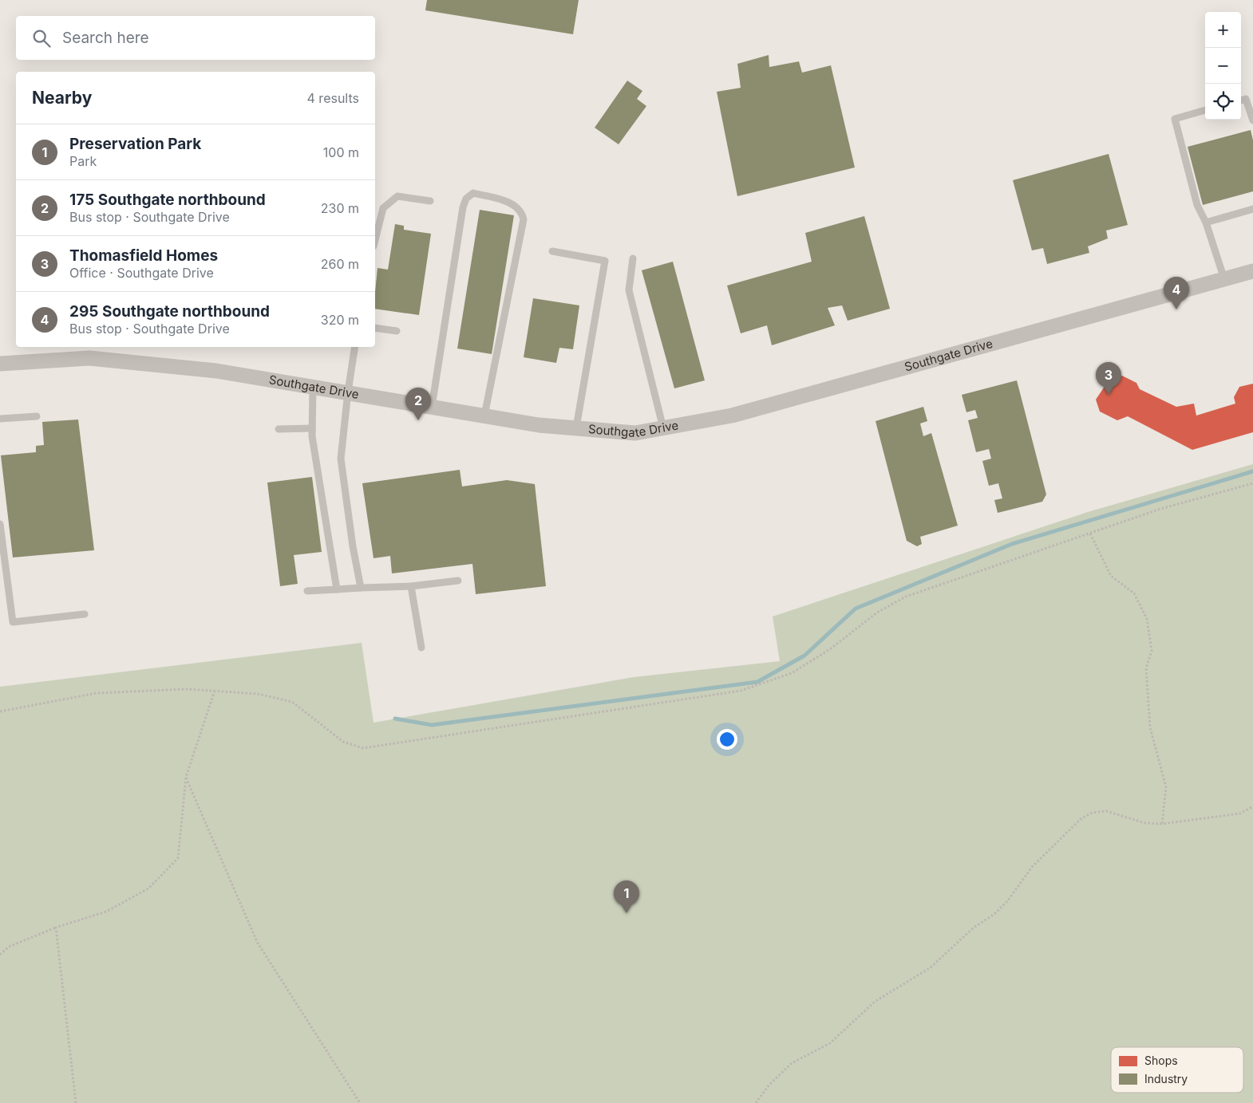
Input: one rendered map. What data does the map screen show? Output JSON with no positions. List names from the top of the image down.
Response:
{
  "streets": {
    "street": ["Southgate Drive"]
  },
  "legend": ["Shops", "Industry"],
  "page": {
    "map_buttons": ["+", "−"],
    "search": "Search here",
    "heading": ["Nearby", "4 results"],
    "list": [
      {
        "mark": "1",
        "name": "Preservation Park",
        "note": "Park",
        "value": "100 m"
      },
      {
        "mark": "2",
        "name": "175 Southgate northbound",
        "note": "Bus stop · Southgate Drive",
        "value": "230 m"
      },
      {
        "mark": "3",
        "name": "Thomasfield Homes",
        "note": "Office · Southgate Drive",
        "value": "260 m"
      },
      {
        "mark": "4",
        "name": "295 Southgate northbound",
        "note": "Bus stop · Southgate Drive",
        "value": "320 m"
      }
    ],
    "pins": [
      "4",
      "3",
      "2",
      "1"
    ]
  }
}
